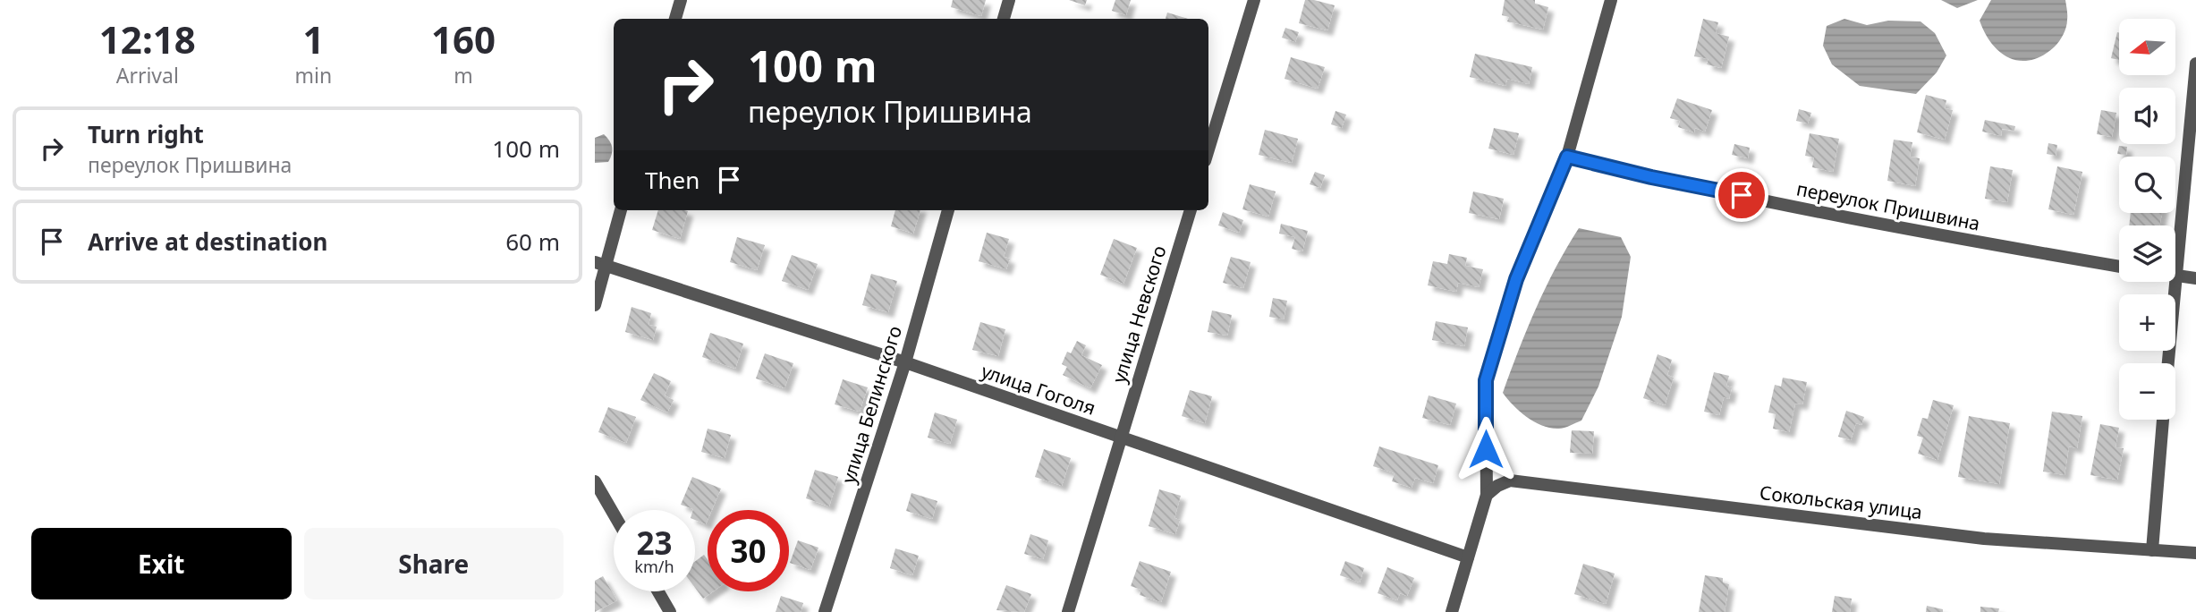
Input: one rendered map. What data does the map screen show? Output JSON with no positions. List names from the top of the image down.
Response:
{
  "streets": {
    "street": [
      "переулок Пришвина",
      "улица Невского",
      "улица Гоголя",
      "улица Белинского",
      "Сокольская улица"
    ]
  },
  "crossings": [
    ["улица Невского", "улица Гоголя"],
    ["улица Гоголя", "улица Белинского"]
  ],
  "north": "left",
  "page": {
    "eta": [
      "12:18",
      "Arrival",
      "1",
      "min",
      "160",
      "m"
    ],
    "map_buttons": ["+", "−"],
    "turn": ["100 m", "переулок Пришвина"],
    "list": [
      {
        "name": "Turn right",
        "note": "переулок Пришвина",
        "value": "100 m"
      },
      {
        "name": "Arrive at destination",
        "value": "60 m"
      }
    ],
    "then": "Then",
    "speed": "23 km/h",
    "limit": "30",
    "buttons": ["Exit", "Share"]
  }
}
